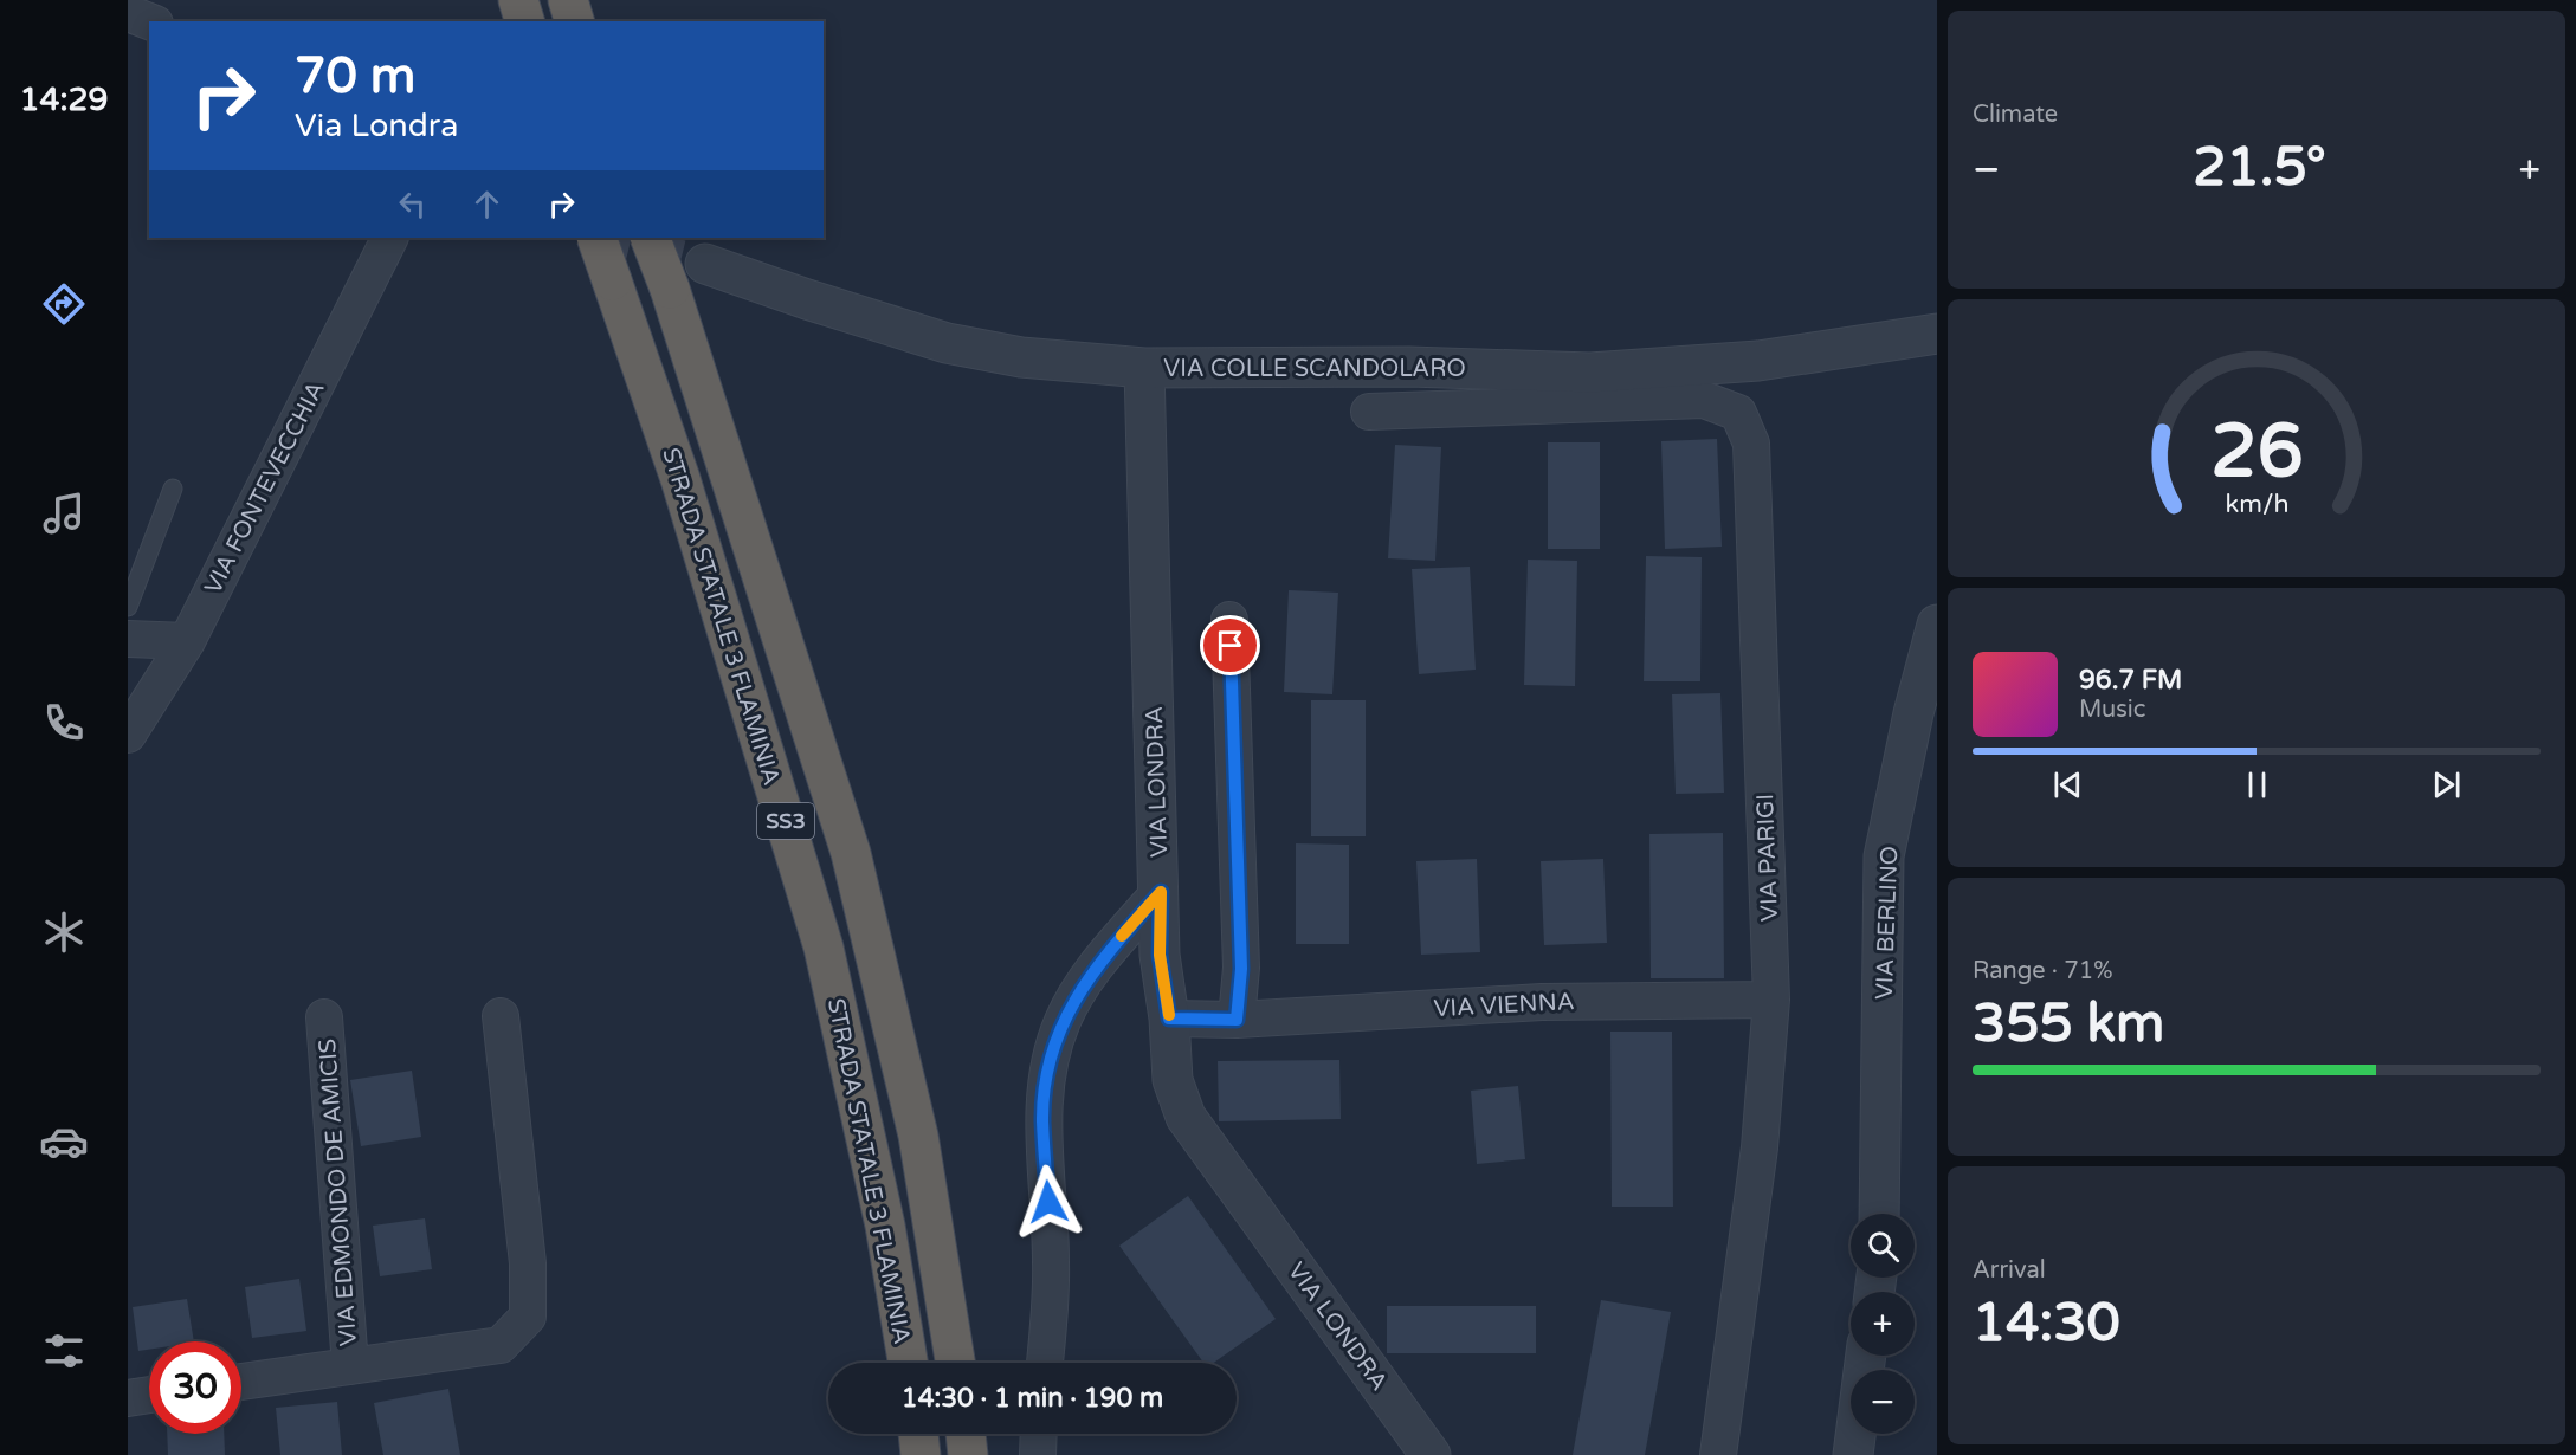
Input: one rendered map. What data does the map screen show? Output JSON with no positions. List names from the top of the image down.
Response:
{
  "streets": {
    "highway": ["STRADA STATALE 3 FLAMINIA", "SS3"],
    "street": [
      "VIA COLLE SCANDOLARO",
      "VIA FONTEVECCHIA",
      "VIA LONDRA",
      "VIA PARIGI",
      "VIA BERLINO",
      "VIA VIENNA",
      "VIA EDMONDO DE AMICIS"
    ]
  },
  "crossings": [
    ["VIA COLLE SCANDOLARO", "VIA LONDRA"],
    ["VIA COLLE SCANDOLARO", "VIA PARIGI"],
    ["VIA LONDRA", "VIA VIENNA"],
    ["VIA PARIGI", "VIA VIENNA"]
  ],
  "page": {
    "tabs": "14:29",
    "tile": [
      "Climate",
      ["Range · 71%", "355 km"],
      ["Arrival", "14:30"]
    ],
    "turn": ["70 m", "Via Londra"],
    "heat": ["−", "21.5°", "+"],
    "song": ["96.7 FM", "Music"],
    "map_buttons": ["+", "−"],
    "limit": "30",
    "trip": "14:30 · 1 min · 190 m",
    "gauge": ["26", "km/h"]
  }
}
